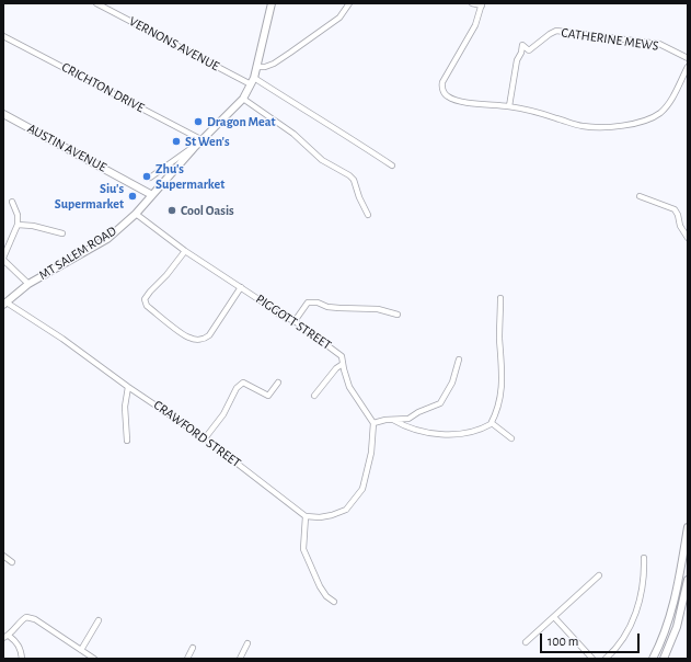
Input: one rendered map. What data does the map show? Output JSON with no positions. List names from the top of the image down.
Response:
{
  "streets": {
    "street": [
      "CATHERINE MEWS",
      "VERNONS AVENUE",
      "CRICHTON DRIVE",
      "AUSTIN AVENUE",
      "MT SALEM ROAD",
      "PIGGOTT STREET",
      "CRAWFORD STREET"
    ]
  },
  "crossings": [
    ["VERNONS AVENUE", "MT SALEM ROAD"],
    ["CRICHTON DRIVE", "MT SALEM ROAD"],
    ["AUSTIN AVENUE", "MT SALEM ROAD"],
    ["AUSTIN AVENUE", "PIGGOTT STREET"],
    ["MT SALEM ROAD", "PIGGOTT STREET"],
    ["MT SALEM ROAD", "CRAWFORD STREET"]
  ],
  "places": [
    "Dragon Meat",
    "St Wen's",
    "Zhu's Supermarket",
    "Siu's Supermarket",
    "Cool Oasis"
  ],
  "scale_bar": "100 m"
}
